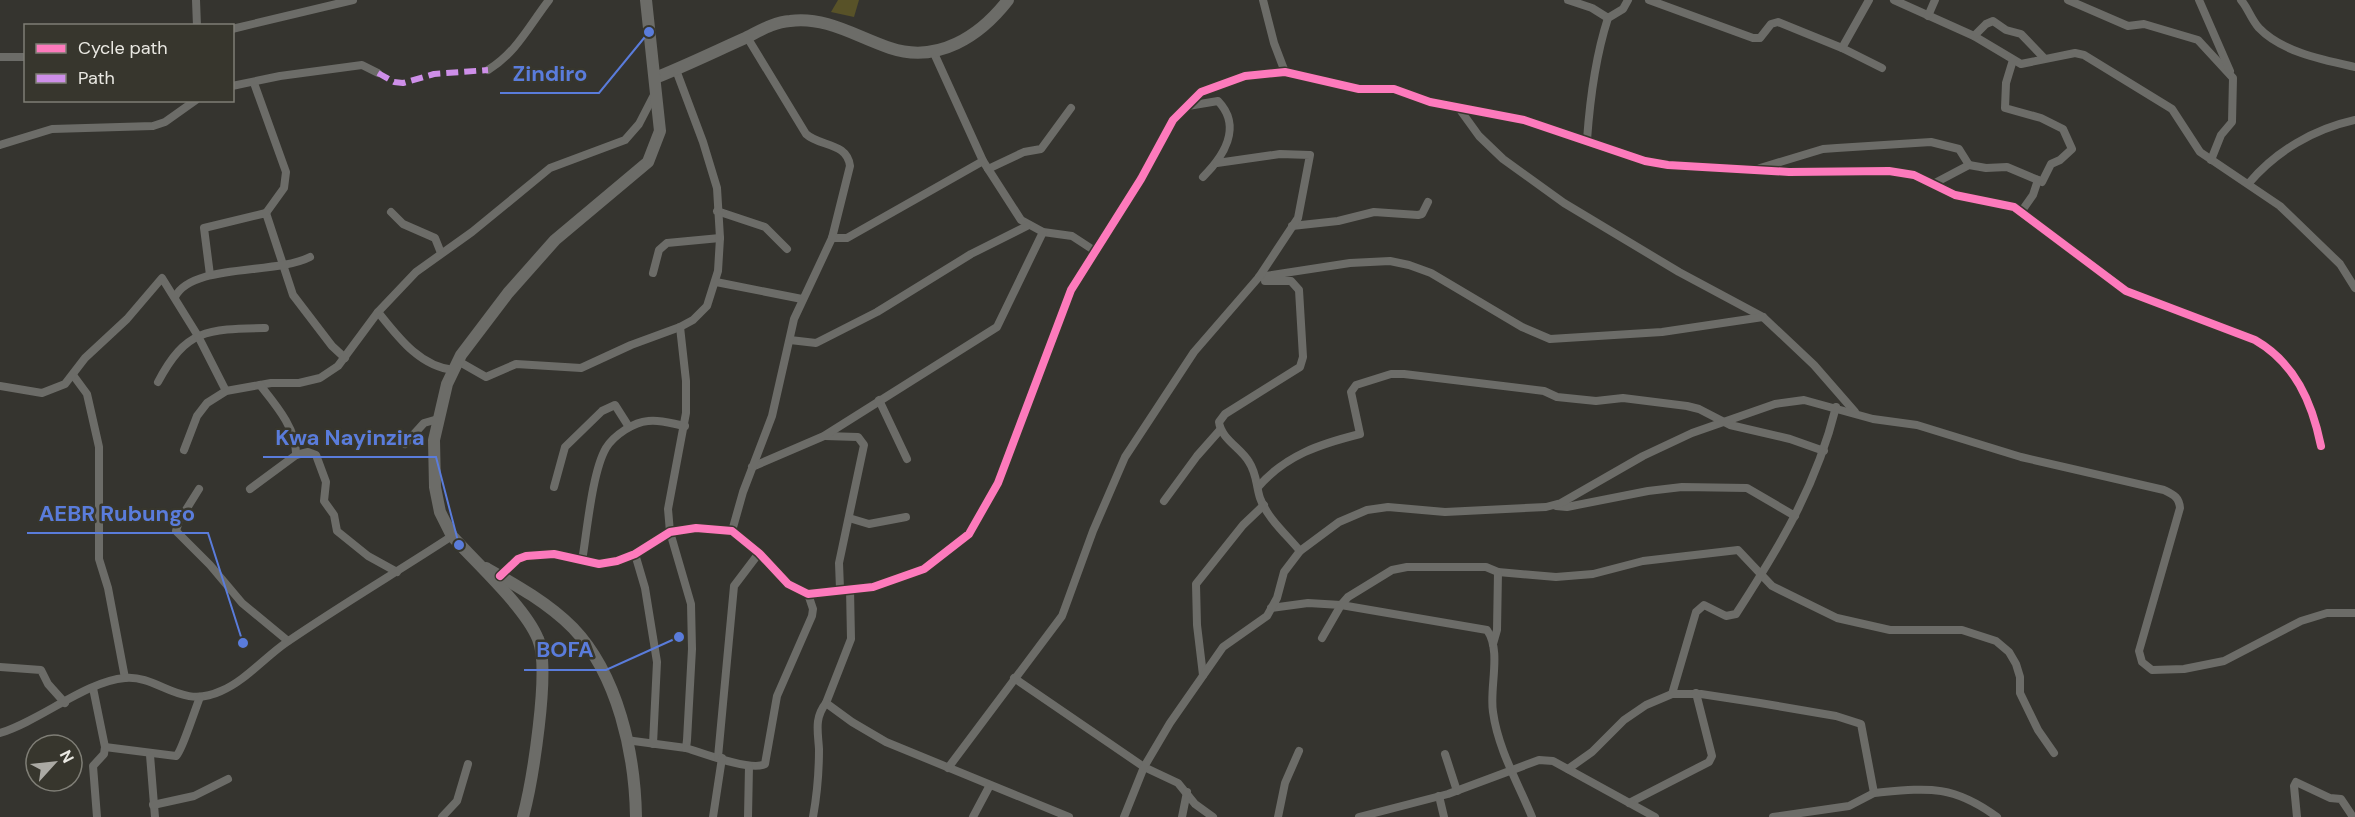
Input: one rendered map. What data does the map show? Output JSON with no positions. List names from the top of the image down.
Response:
{
  "places": [
    "Zindiro",
    "Kwa Nayinzira",
    "BOFA",
    "AEBR Rubungo"
  ],
  "legend": ["Cycle path", "Path"],
  "north": "top right"
}
